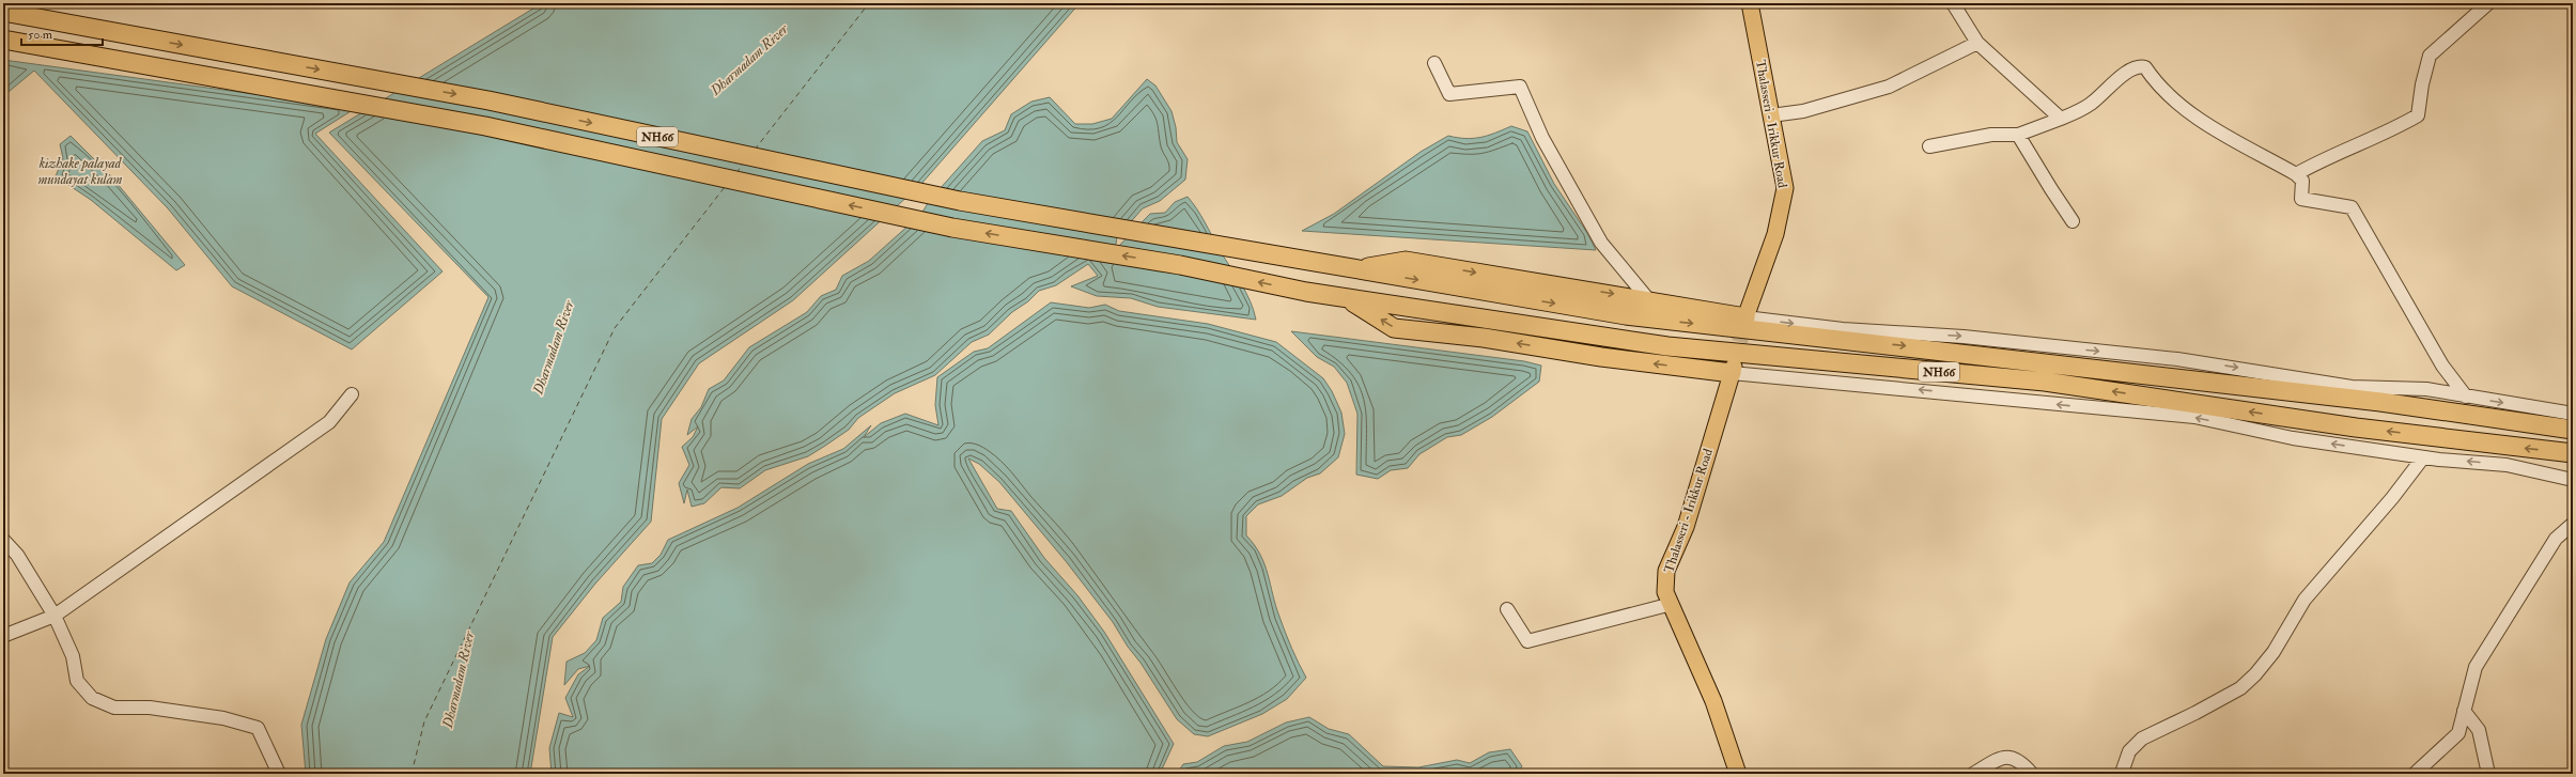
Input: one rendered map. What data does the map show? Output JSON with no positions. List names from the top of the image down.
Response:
{
  "streets": {
    "highway": ["NH66"],
    "main road": ["Thalasseri - Irikkur Road"]
  },
  "water": ["Dharmadam River", "kizhake palayad mundayat kulam"],
  "scale_bar": "50 m"
}
